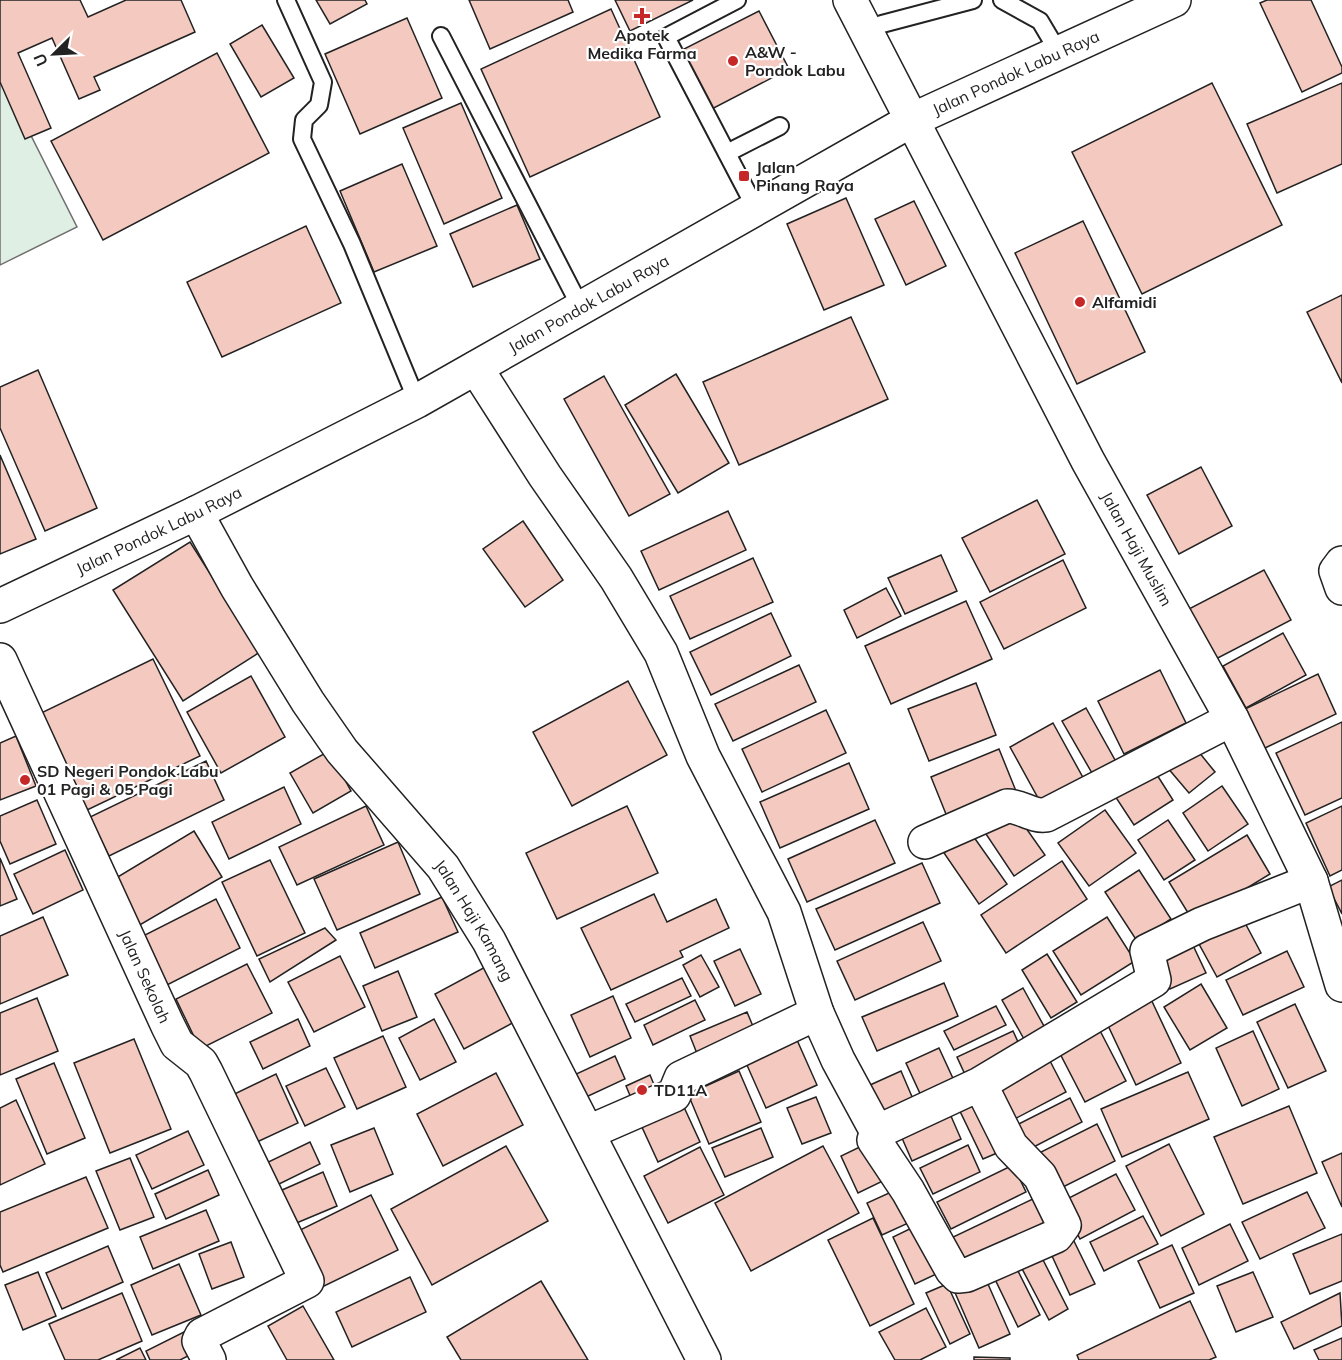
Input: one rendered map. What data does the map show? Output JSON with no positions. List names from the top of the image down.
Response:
{
  "streets": {
    "street": [
      "Jalan Pondok Labu Raya",
      "Jalan Haji Muslim",
      "Jalan Haji Kamang",
      "Jalan Sekolah"
    ]
  },
  "crossings": [
    ["Jalan Pondok Labu Raya", "Jalan Haji Muslim"],
    ["Jalan Pondok Labu Raya", "Jalan Haji Kamang"]
  ],
  "places": {
    "health": ["Apotek Medika Farma"],
    "other": [
      "A&W - Pondok Labu",
      "Alfamidi",
      "SD Negeri Pondok Labu 01 Pagi & 05 Pagi",
      "TD11A"
    ],
    "transit": ["Jalan Pinang Raya"]
  },
  "north": "bottom left"
}
